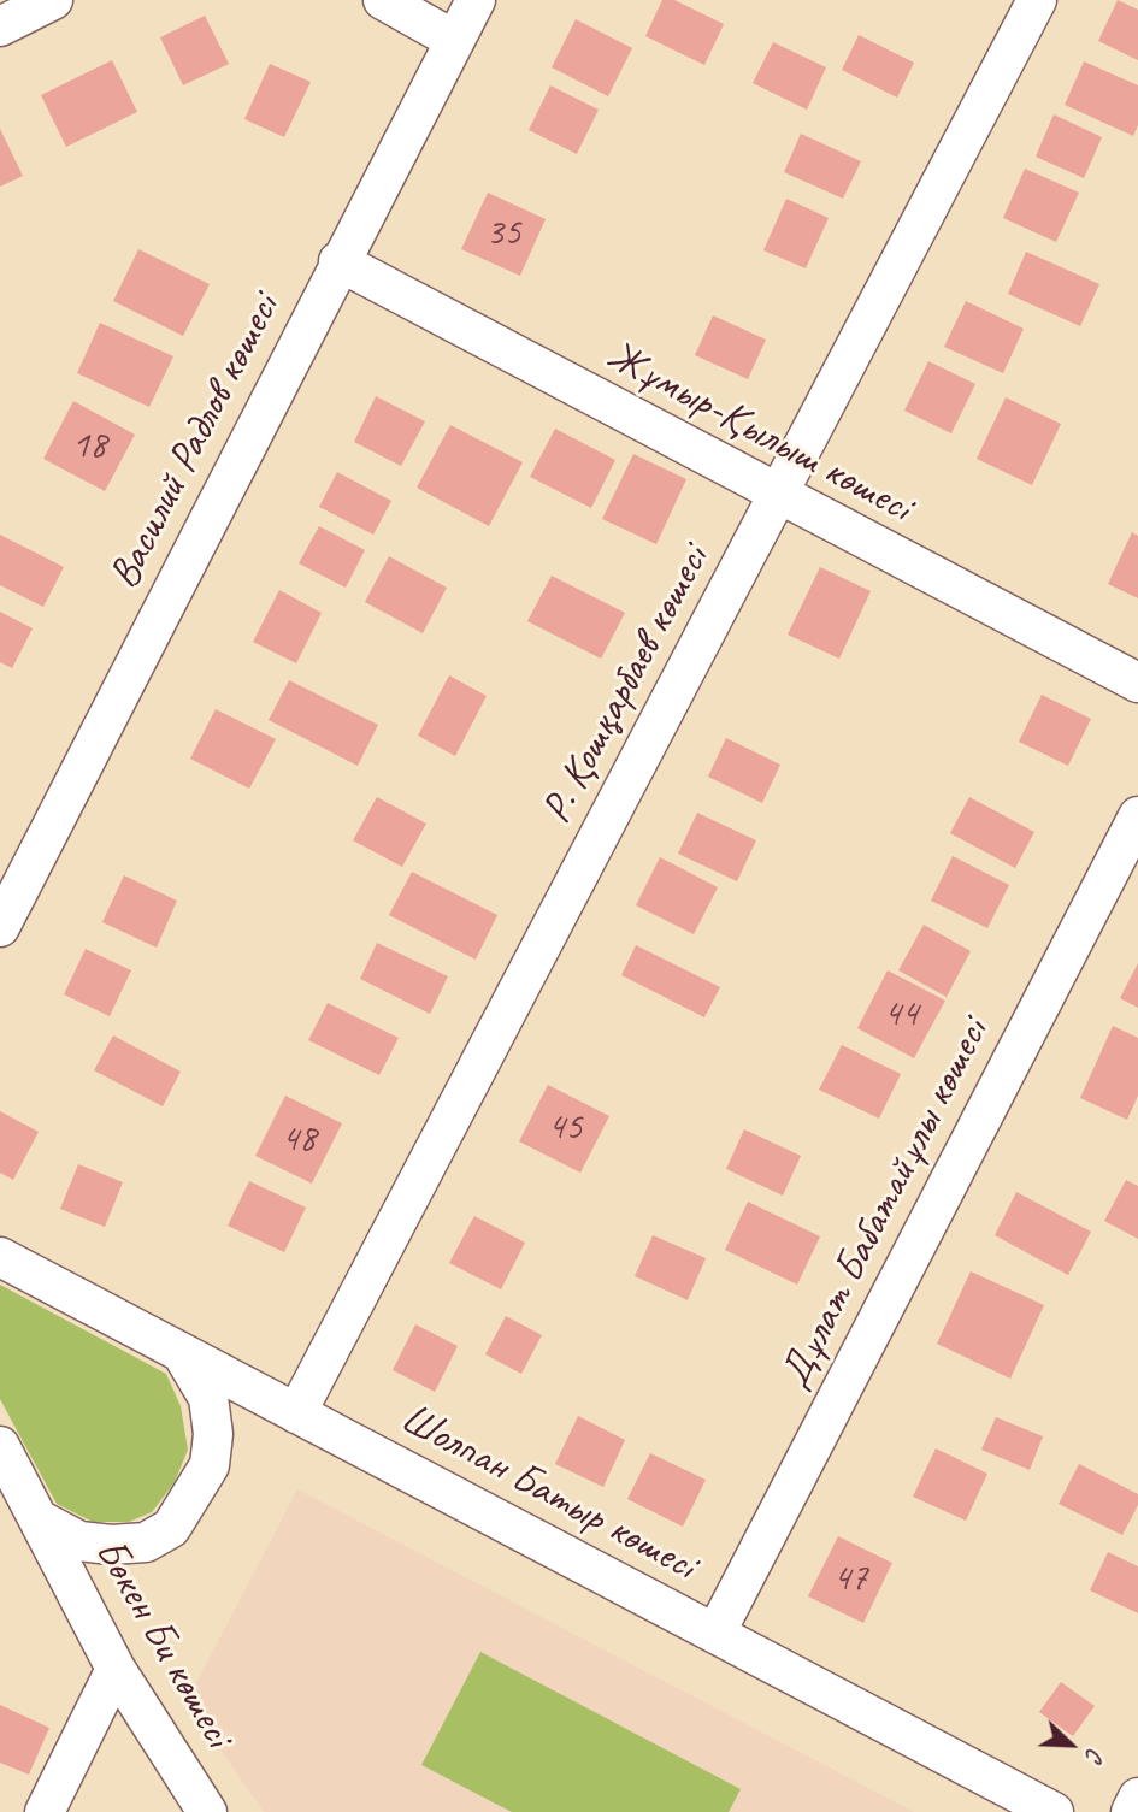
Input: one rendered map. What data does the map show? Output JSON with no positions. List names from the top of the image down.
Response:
{
  "streets": {
    "street": [
      "Жұмыр-Қылыш көшесі",
      "Василий Радлов көшесі",
      "Р. Қошқарбаев көшесі",
      "Дұлат Бабатайұлы көшесі",
      "Шолпан Батыр көшесі",
      "Бөкен Би көшесі"
    ]
  },
  "crossings": [
    ["Жұмыр-Қылыш көшесі", "Василий Радлов көшесі"],
    ["Жұмыр-Қылыш көшесі", "Р. Қошқарбаев көшесі"],
    ["Р. Қошқарбаев көшесі", "Шолпан Батыр көшесі"],
    ["Дұлат Бабатайұлы көшесі", "Шолпан Батыр көшесі"]
  ],
  "house_numbers": [
    "35",
    "18",
    "44",
    "45",
    "48",
    "47"
  ],
  "north": "bottom right"
}
